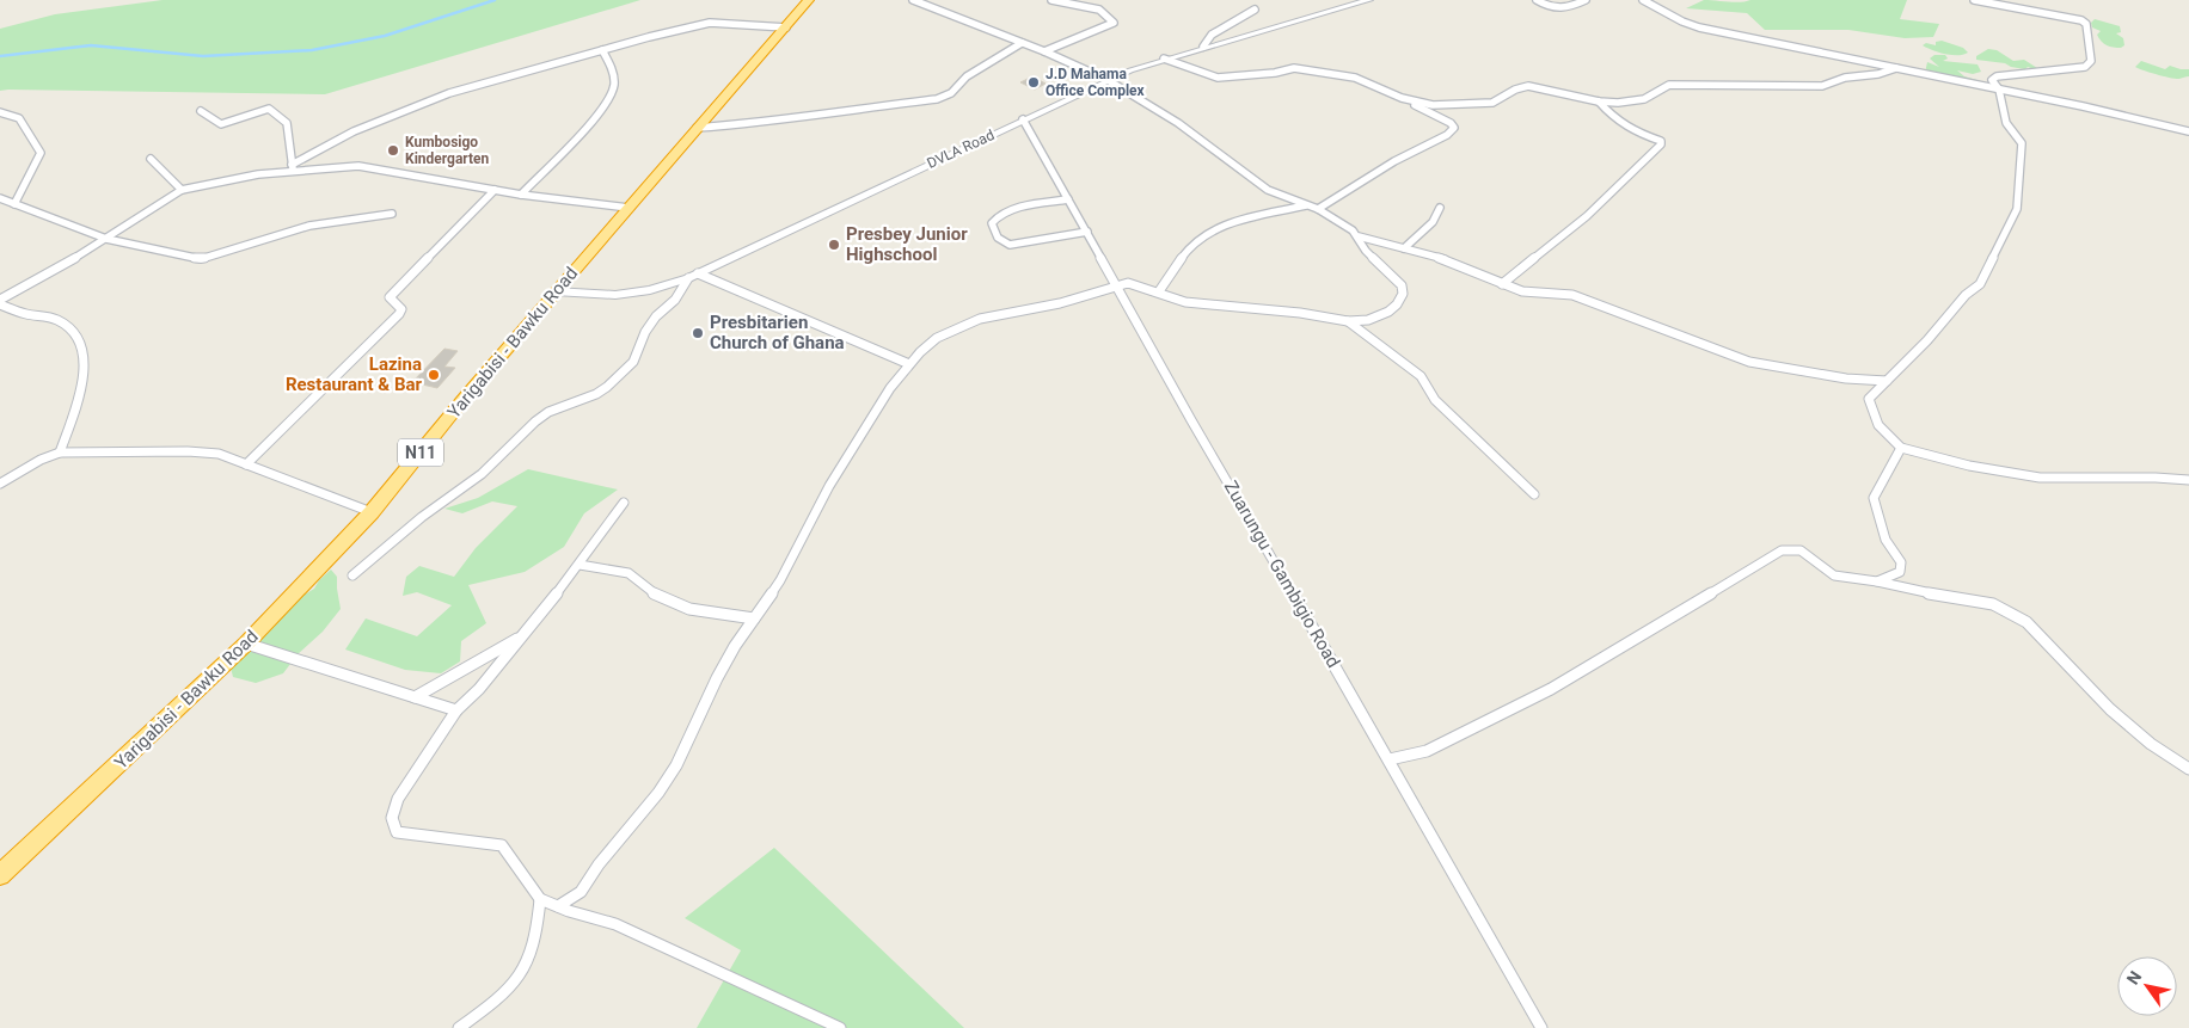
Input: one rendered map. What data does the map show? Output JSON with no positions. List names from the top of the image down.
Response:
{
  "streets": {
    "highway": ["Yarigabisi - Bawku Road", "N11"],
    "street": ["DVLA Road", "Zuarungu - Gambigio Road"]
  },
  "crossings": [
    ["DVLA Road", "Yarigabisi - Bawku Road"],
    ["DVLA Road", "Zuarungu - Gambigio Road"]
  ],
  "places": [
    "J.D Mahama Office Complex",
    "Kumbosigo Kindergarten",
    "Presbey Junior Highschool",
    "Presbitarien Church of Ghana",
    "Lazina Restaurant & Bar"
  ],
  "north": "top left"
}
